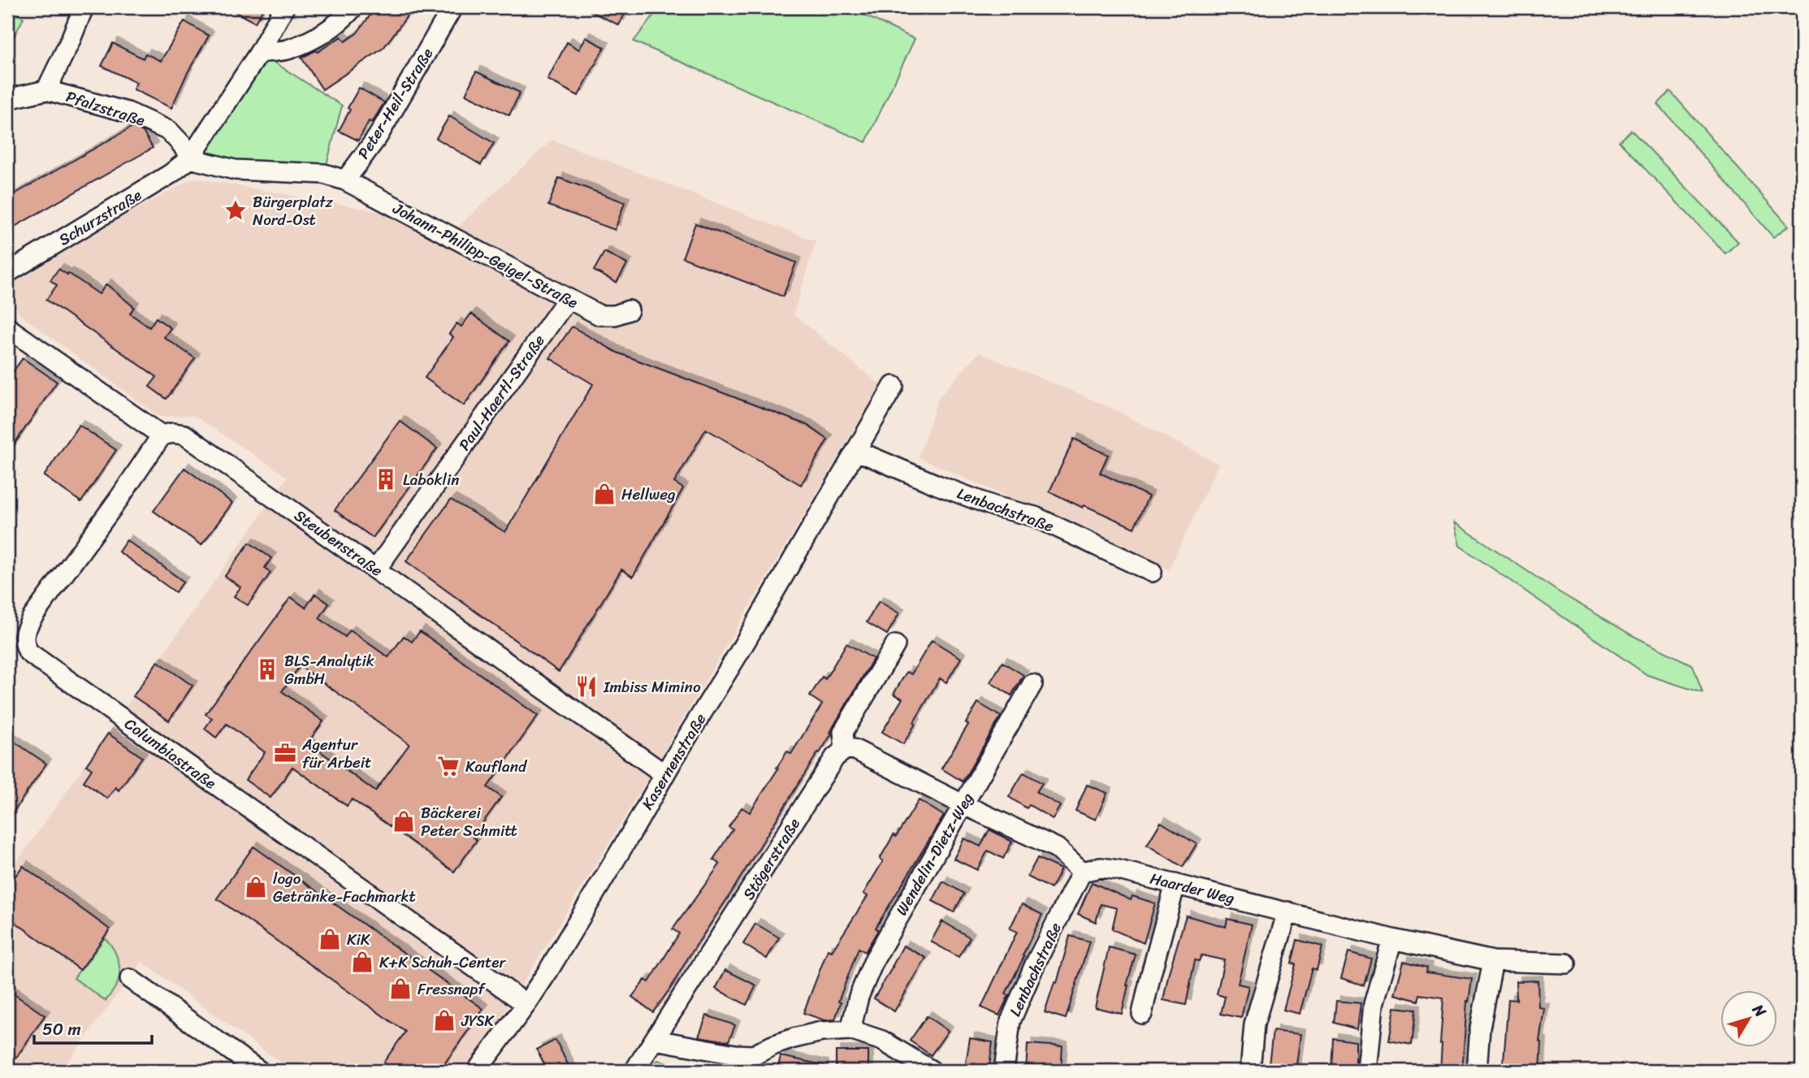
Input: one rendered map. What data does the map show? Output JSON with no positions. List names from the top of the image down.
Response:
{
  "streets": {
    "street": [
      "Peter-Heil-Straße",
      "Pfalzstraße",
      "Schurzstraße",
      "Johann-Philipp-Geigel-Straße",
      "Paul-Haertl-Straße",
      "Lenbachstraße",
      "Steubenstraße",
      "Columbiastraße",
      "Kasernenstraße",
      "Wendelin-Dietz-Weg",
      "Stögerstraße",
      "Haarder Weg"
    ]
  },
  "crossings": [
    ["Peter-Heil-Straße", "Johann-Philipp-Geigel-Straße"],
    ["Pfalzstraße", "Schurzstraße"],
    ["Johann-Philipp-Geigel-Straße", "Paul-Haertl-Straße"],
    ["Paul-Haertl-Straße", "Steubenstraße"],
    ["Lenbachstraße", "Kasernenstraße"],
    ["Lenbachstraße", "Haarder Weg"],
    ["Steubenstraße", "Columbiastraße"],
    ["Steubenstraße", "Kasernenstraße"],
    ["Columbiastraße", "Kasernenstraße"]
  ],
  "places": {
    "place": ["Bürgerplatz Nord-Ost"],
    "building": ["Laboklin", "BLS-Analytik GmbH"],
    "shop": [
      "Hellweg",
      "Bäckerei Peter Schmitt",
      "logo Getränke-Fachmarkt",
      "KiK",
      "K+K Schuh-Center",
      "Fressnapf",
      "JYSK"
    ],
    "restaurant": ["Imbiss Mimino"],
    "office": ["Agentur für Arbeit"],
    "supermarket": ["Kaufland"]
  },
  "scale_bar": "50 m",
  "north": "top right"
}
